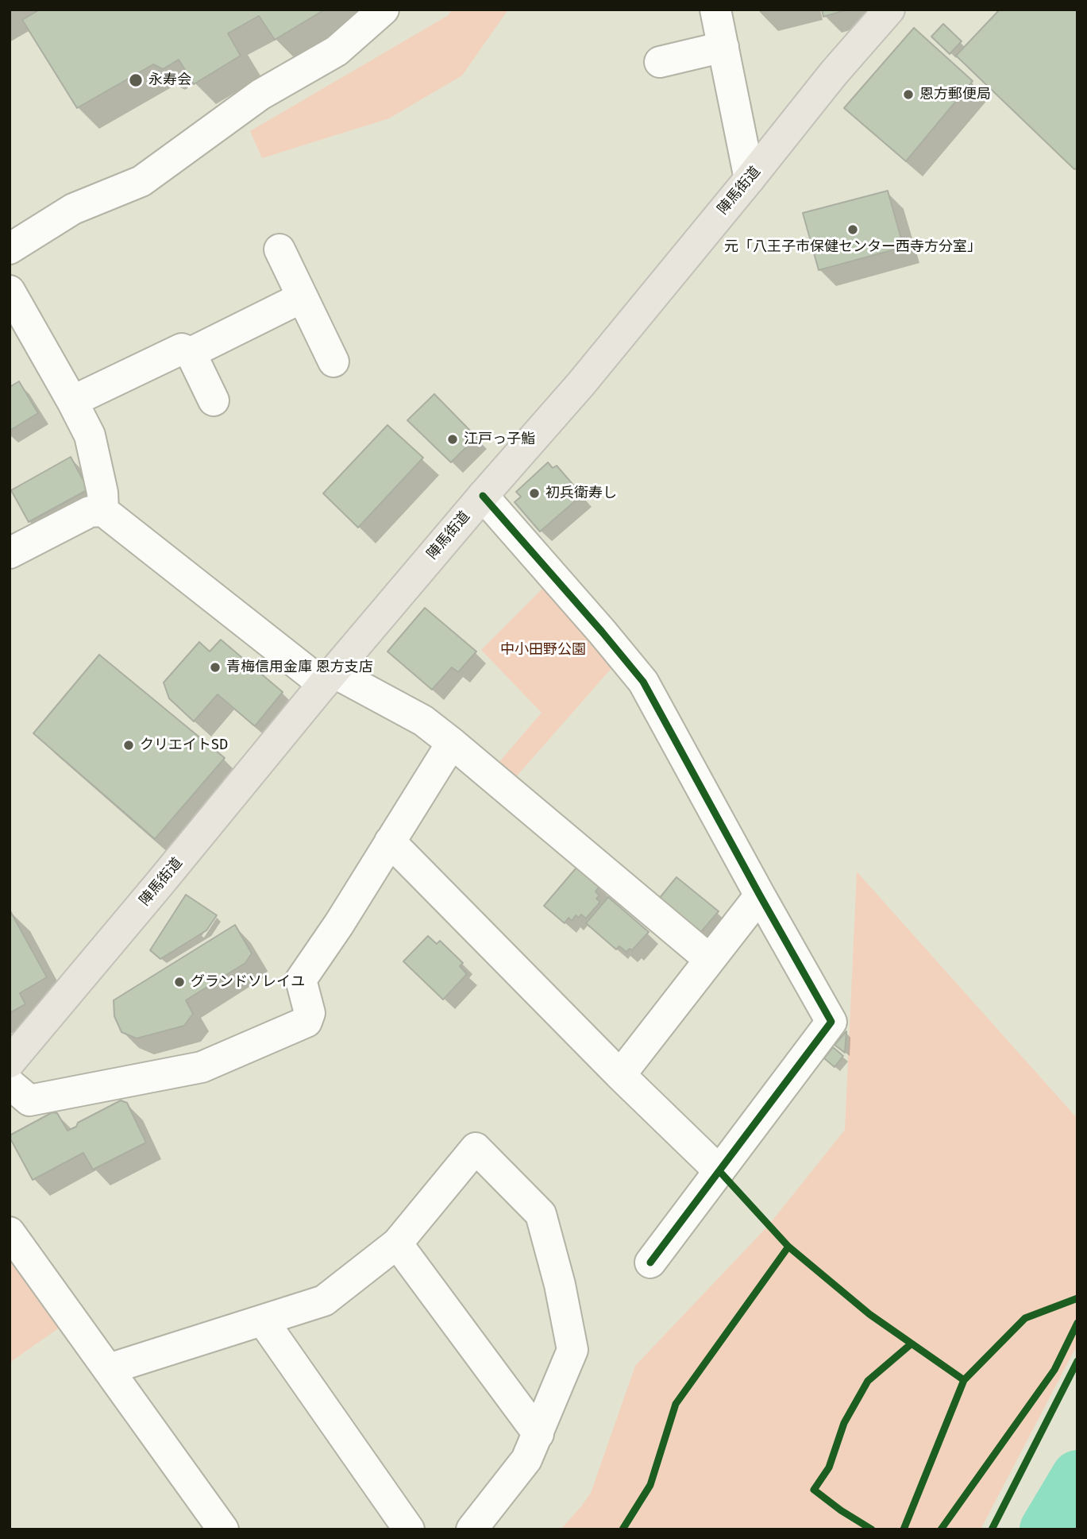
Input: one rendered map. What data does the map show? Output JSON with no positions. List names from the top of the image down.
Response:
{
  "streets": {
    "main road": ["陣馬街道"]
  },
  "parks": ["中小田野公園"],
  "places": [
    "永寿会",
    "恩方郵便局",
    "元「八王子市保健センター西寺方分室」",
    "江戸っ子鮨",
    "初兵衛寿し",
    "青梅信用金庫 恩方支店",
    "クリエイトSD",
    "グランドソレイユ"
  ]
}
